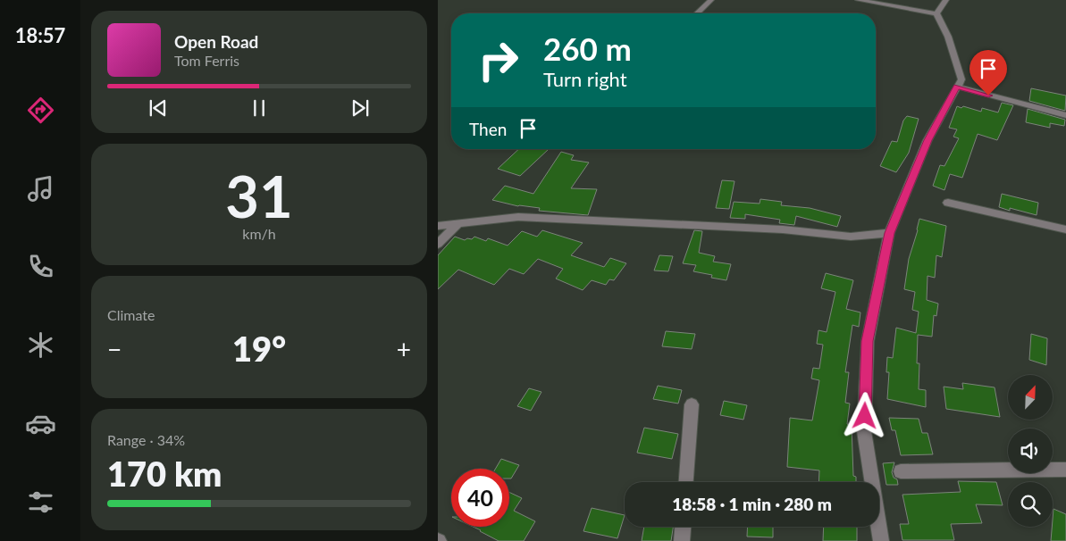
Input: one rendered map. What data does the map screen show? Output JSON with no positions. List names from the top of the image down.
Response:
{
  "north": "top right",
  "page": {
    "tabs": "18:57",
    "turn": ["260 m", "Turn right"],
    "song": ["Open Road", "Tom Ferris"],
    "then": "Then",
    "tile": [
      ["31", "km/h"],
      "Climate",
      ["Range · 34%", "170 km"]
    ],
    "heat": ["−", "19°", "+"],
    "limit": "40",
    "trip": "18:58 · 1 min · 280 m"
  }
}
